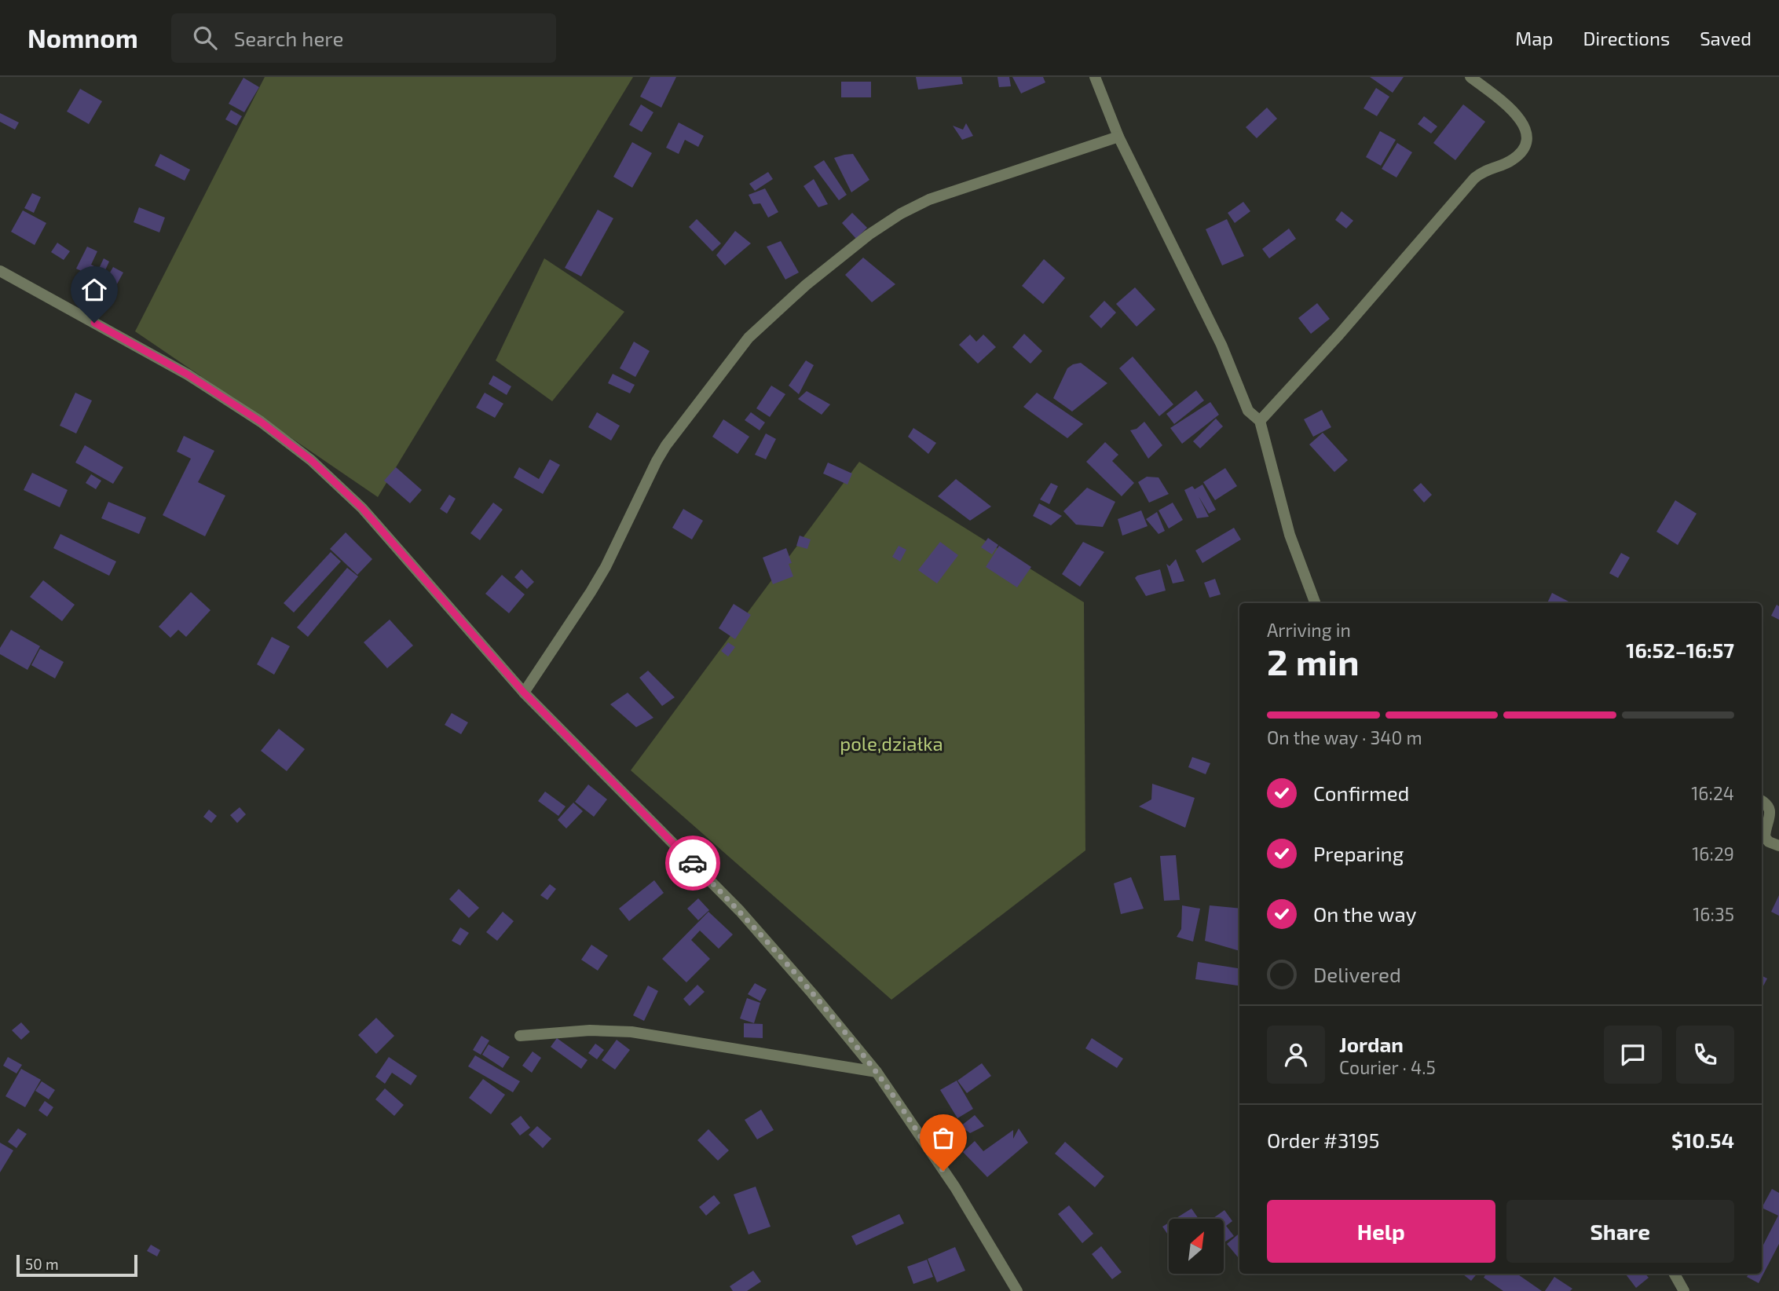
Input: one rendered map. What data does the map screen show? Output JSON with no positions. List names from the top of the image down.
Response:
{
  "parks": ["pole,działka"],
  "scale_bar": "50 m",
  "north": "top right",
  "page": {
    "header": "Nomnom",
    "search": "Search here",
    "nav": ["Map", "Directions", "Saved"],
    "heading": ["2 min", "Arriving in", "16:52–16:57"],
    "panel": [
      "Jordan",
      "Courier · 4.5",
      "Order #3195",
      "$10.54"
    ],
    "bar": "On the way · 340 m",
    "list": [
      ["Confirmed", "16:24"],
      ["Preparing", "16:29"],
      ["On the way", "16:35"],
      "Delivered"
    ],
    "buttons": ["Help", "Share"],
    "scale": "50 m"
  }
}
